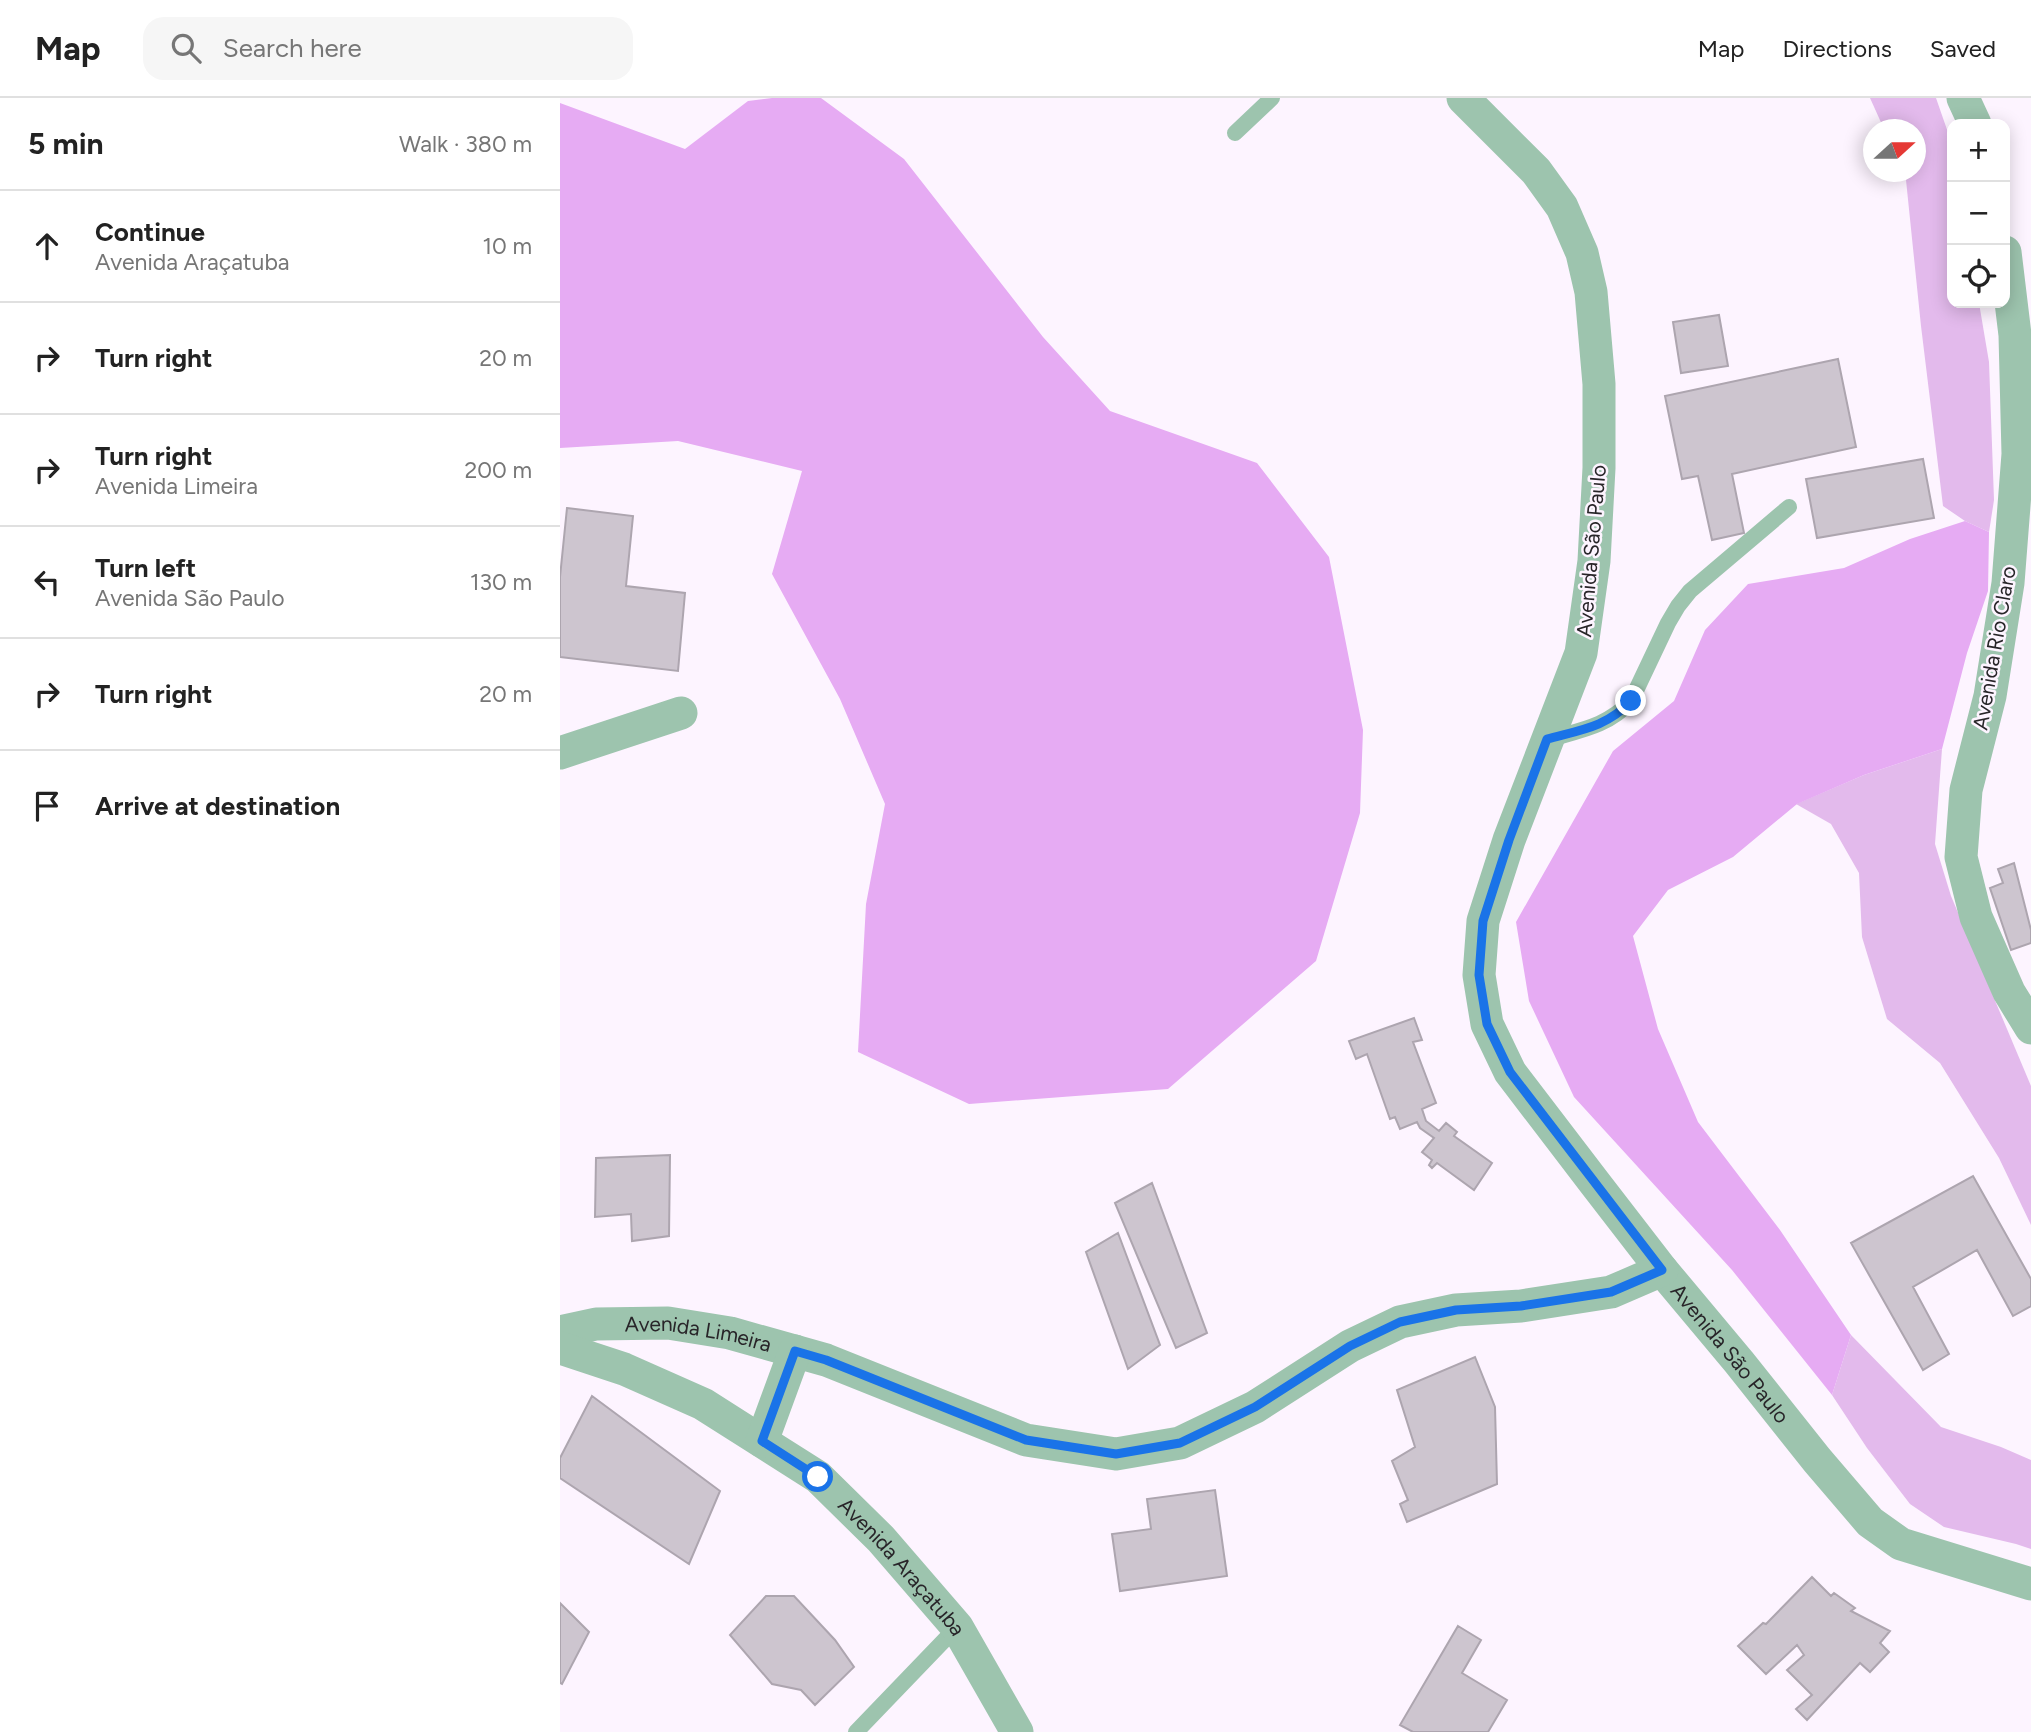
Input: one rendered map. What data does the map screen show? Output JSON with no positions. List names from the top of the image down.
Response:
{
  "streets": {
    "street": [
      "Avenida São Paulo",
      "Avenida Rio Claro",
      "Avenida Limeira",
      "Avenida Araçatuba"
    ]
  },
  "crossings": [
    ["Avenida São Paulo", "Avenida Limeira"]
  ],
  "north": "right",
  "page": {
    "header": "Map",
    "search": "Search here",
    "nav": ["Map", "Directions", "Saved"],
    "heading": ["5 min", "Walk · 380 m"],
    "map_buttons": ["+", "−"],
    "list": [
      ["Continue", "Avenida Araçatuba", "10 m"],
      ["Turn right", "20 m"],
      ["Turn right", "Avenida Limeira", "200 m"],
      ["Turn left", "Avenida São Paulo", "130 m"],
      ["Turn right", "20 m"],
      "Arrive at destination"
    ]
  }
}
